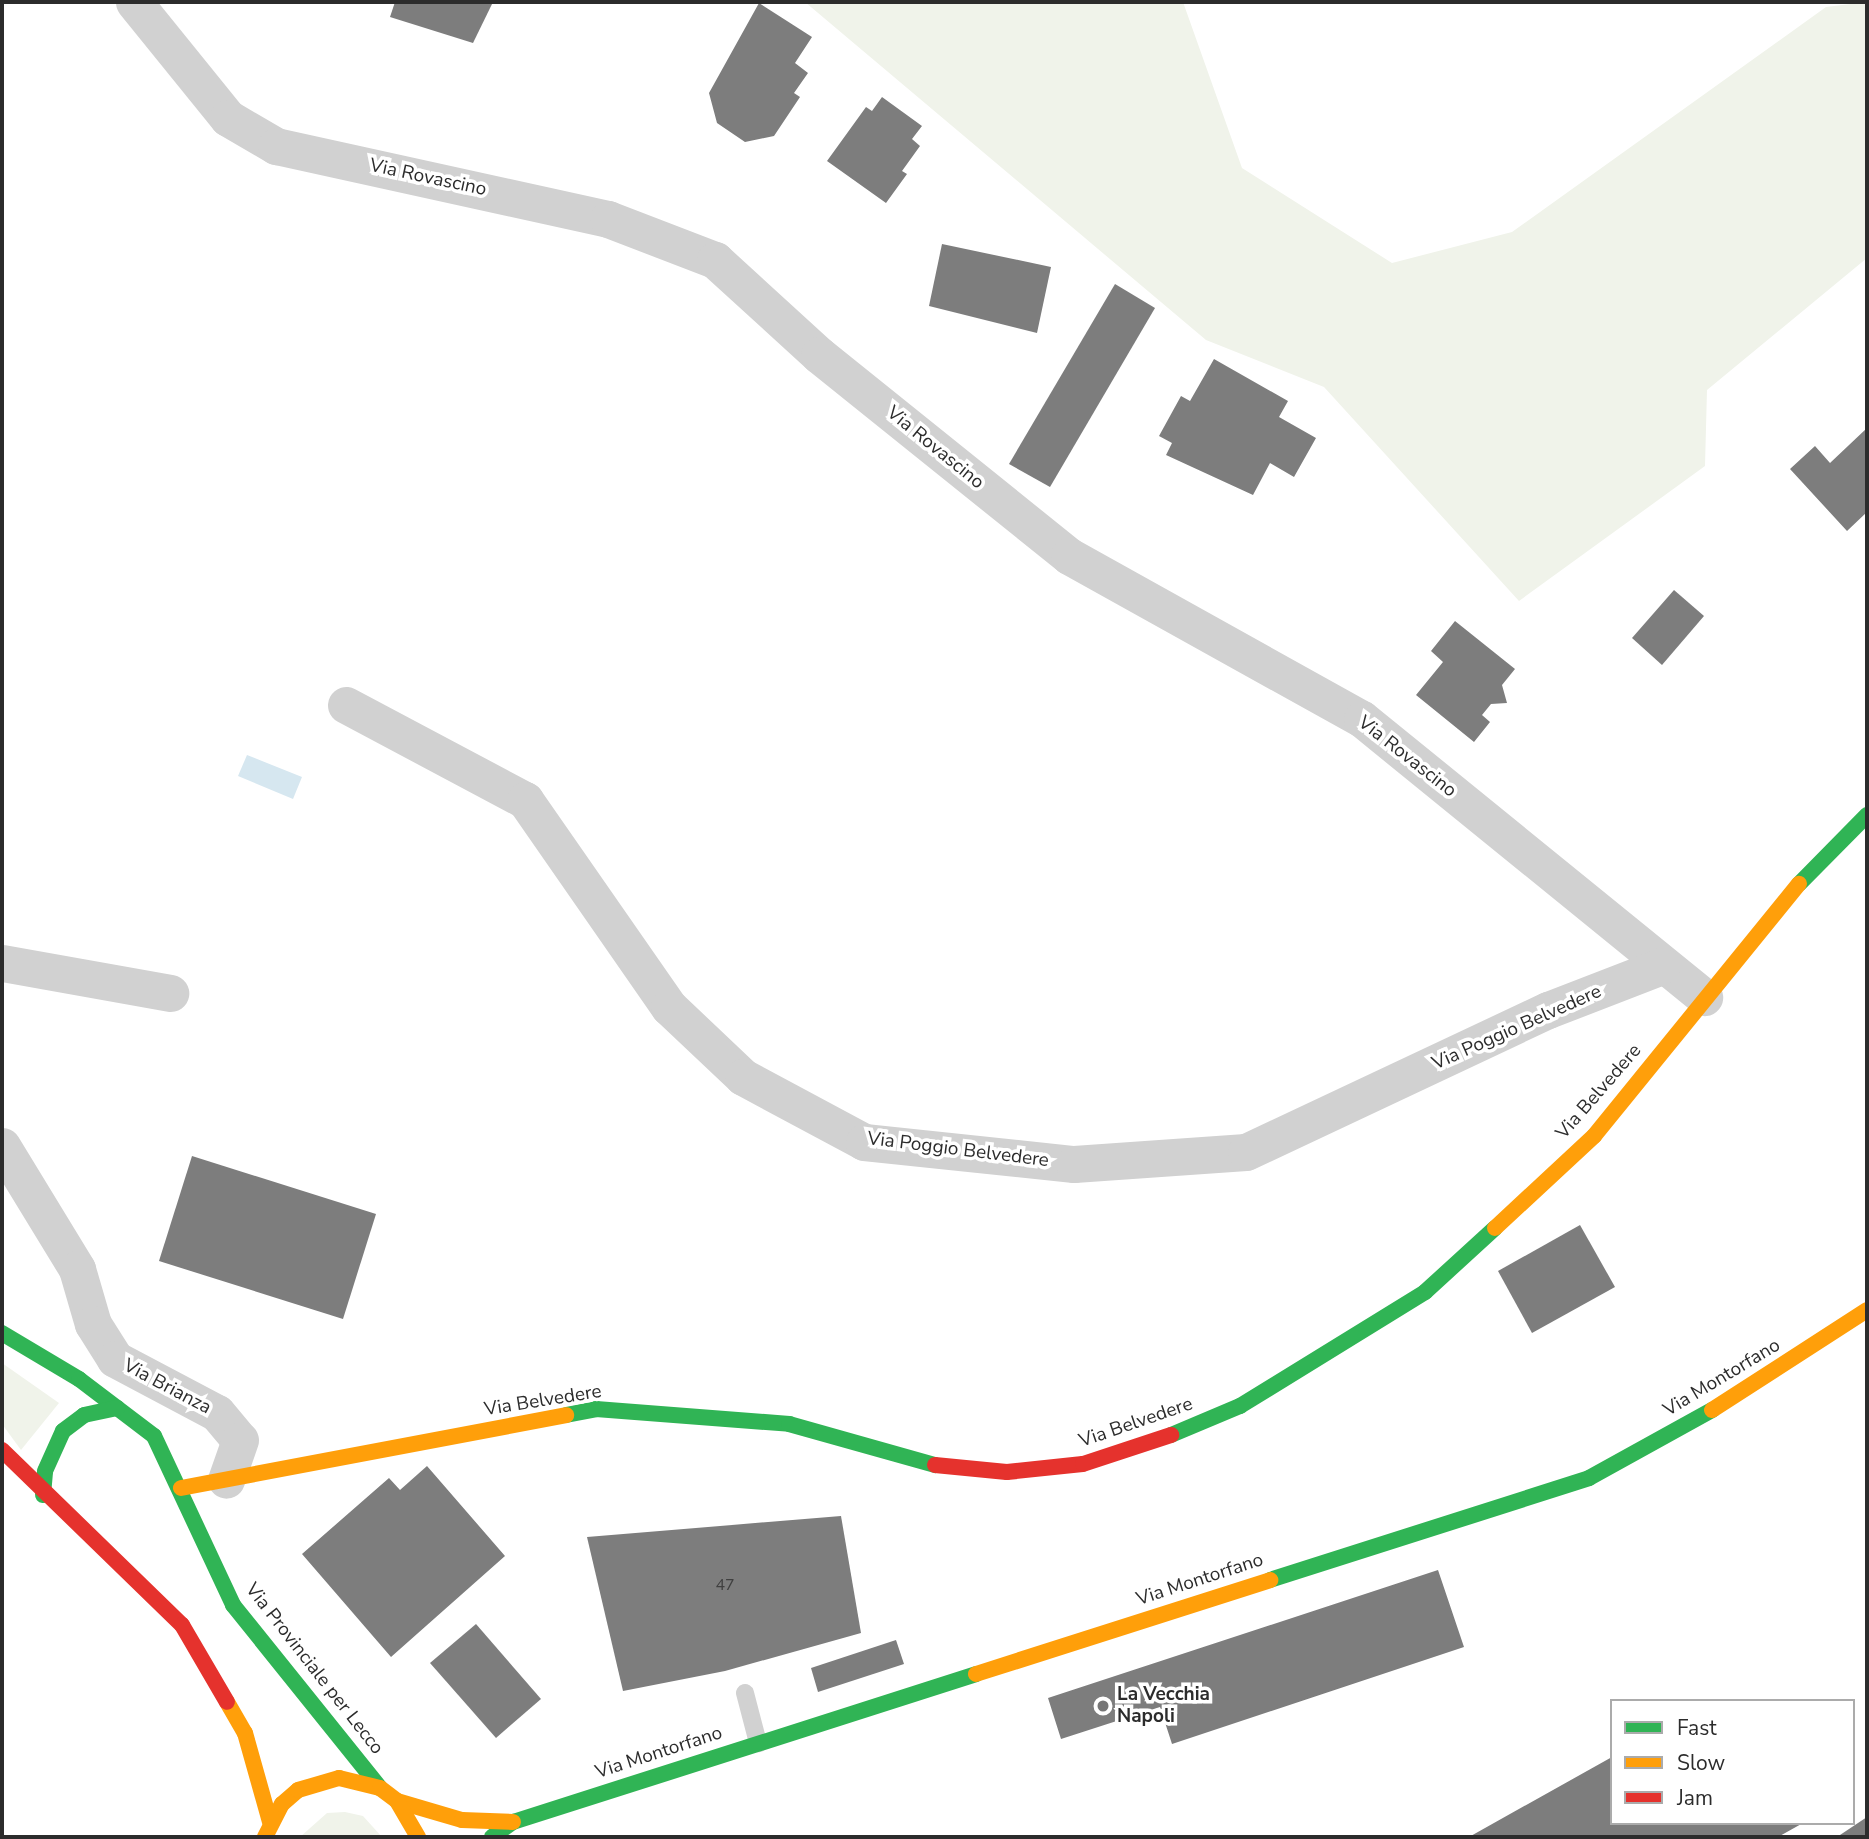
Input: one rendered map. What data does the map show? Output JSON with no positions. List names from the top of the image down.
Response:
{
  "streets": {
    "street": [
      "Via Rovascino",
      "Via Poggio Belvedere",
      "Via Belvedere",
      "Via Montorfano",
      "Via Brianza",
      "Via Provinciale per Lecco"
    ]
  },
  "crossings": [
    ["Via Rovascino", "Via Poggio Belvedere"],
    ["Via Rovascino", "Via Belvedere"],
    ["Via Belvedere", "Via Brianza"],
    ["Via Belvedere", "Via Provinciale per Lecco"]
  ],
  "places": ["La Vecchia Napoli"],
  "house_numbers": ["47"],
  "legend": ["Fast", "Slow", "Jam"]
}
